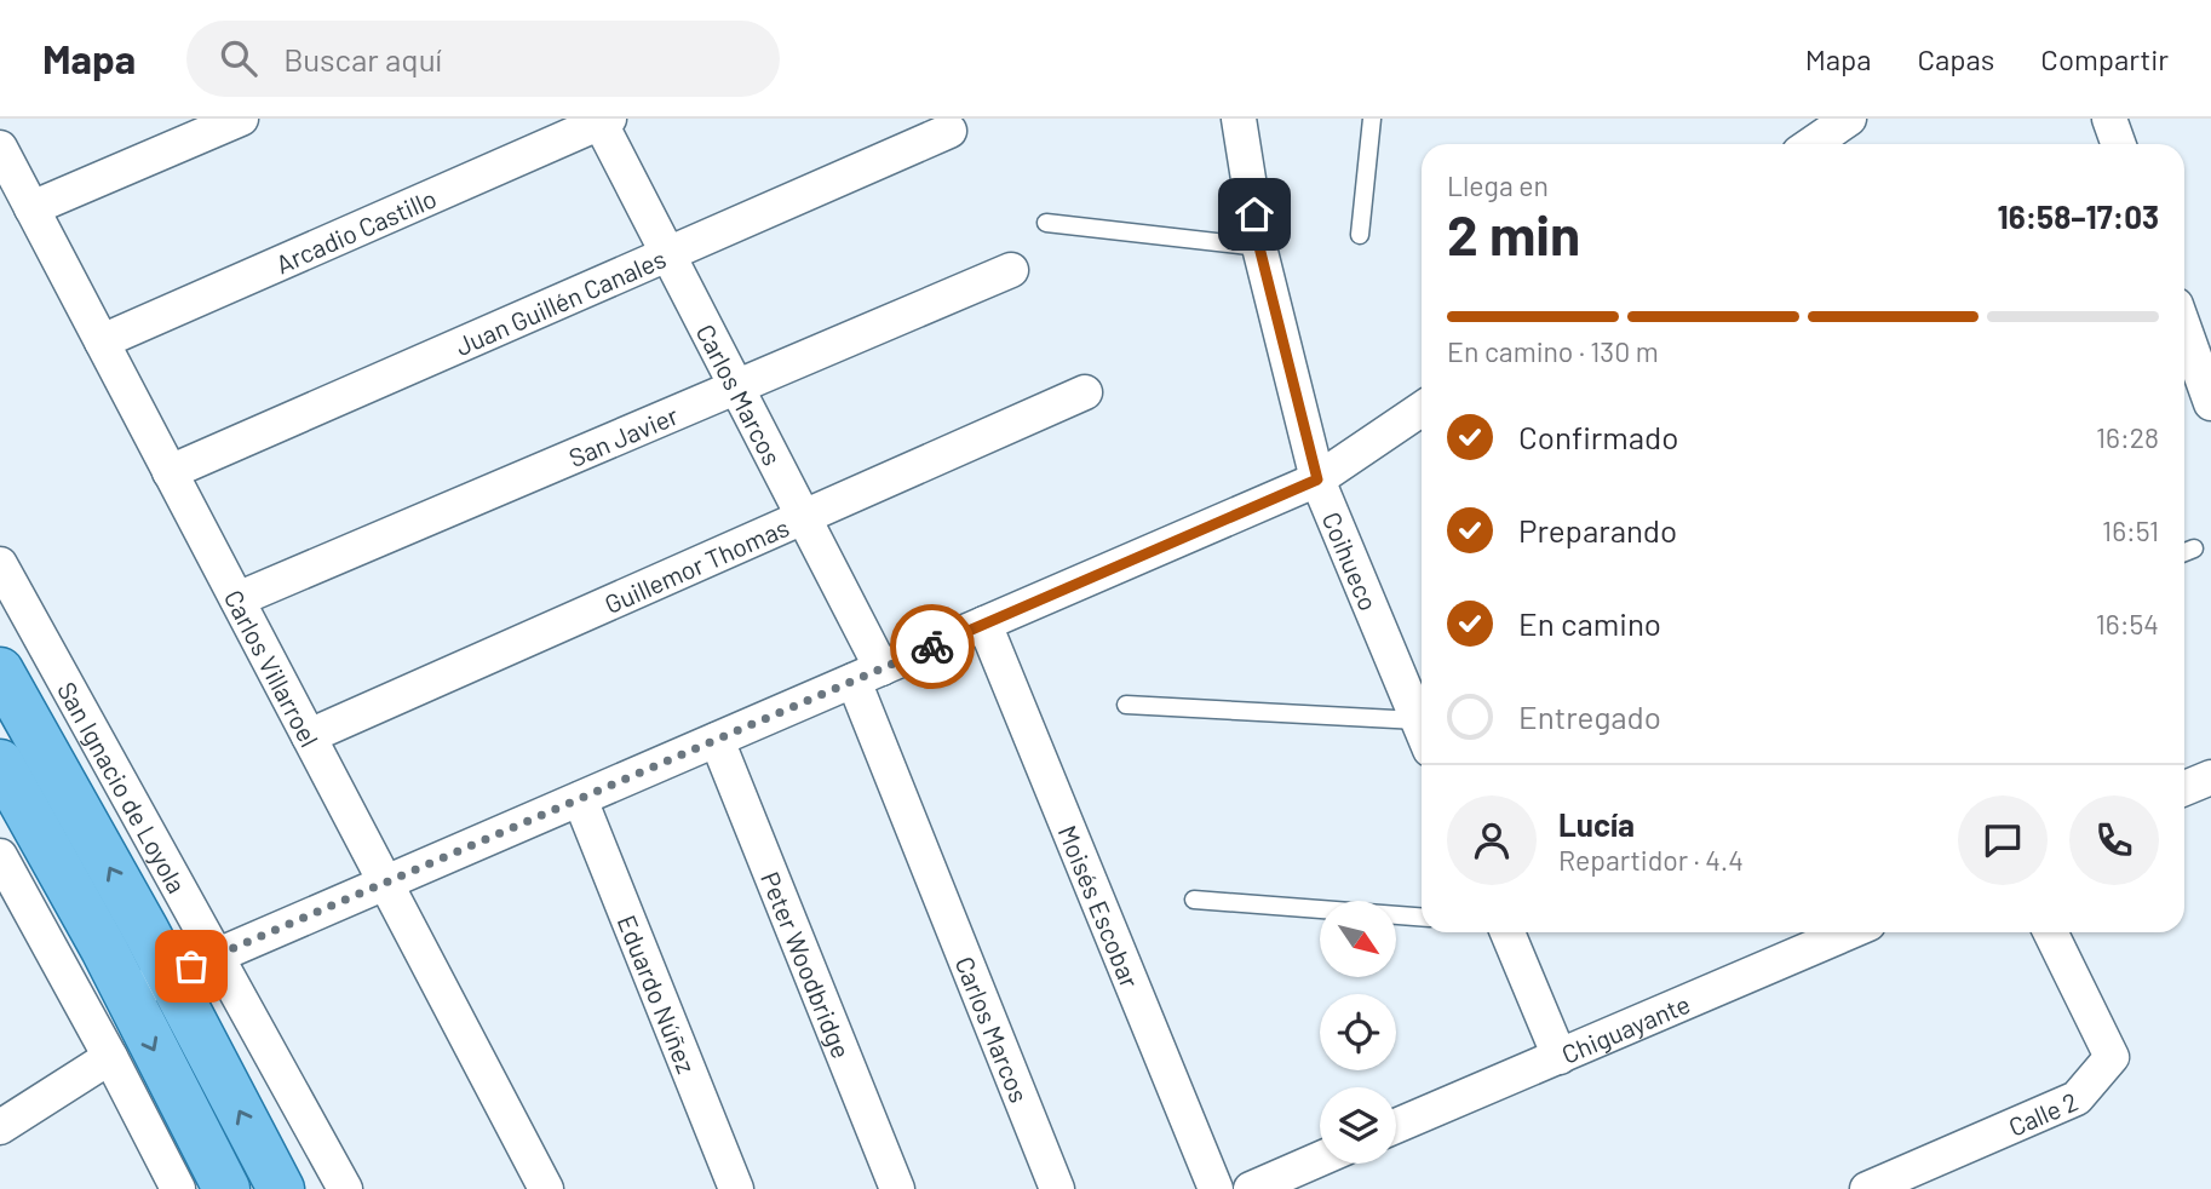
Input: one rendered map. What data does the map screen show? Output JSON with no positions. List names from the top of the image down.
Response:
{
  "streets": {
    "main road": ["San Ignacio de Loyola"],
    "street": [
      "Arcadio Castillo",
      "Juan Guillén Canales",
      "Carlos Marcos",
      "San Javier",
      "Coihueco",
      "Guillemor Thomas",
      "Carlos Villarroel",
      "Moisés Escobar",
      "Peter Woodbridge",
      "Eduardo Núñez",
      "Chiguayante",
      "Calle 2"
    ]
  },
  "crossings": [
    ["Arcadio Castillo", "Carlos Marcos"],
    ["Arcadio Castillo", "Carlos Villarroel"],
    ["Juan Guillén Canales", "Carlos Marcos"],
    ["Juan Guillén Canales", "Carlos Villarroel"],
    ["Carlos Marcos", "San Javier"],
    ["Carlos Marcos", "Guillemor Thomas"],
    ["San Javier", "Carlos Villarroel"],
    ["Guillemor Thomas", "Carlos Villarroel"]
  ],
  "north": "bottom right",
  "page": {
    "header": "Mapa",
    "search": "Buscar aquí",
    "nav": ["Mapa", "Capas", "Compartir"],
    "heading": ["2 min", "Llega en", "16:58–17:03"],
    "panel": ["Lucía", "Repartidor · 4.4"],
    "bar": "En camino · 130 m",
    "list": [
      ["Confirmado", "16:28"],
      ["Preparando", "16:51"],
      ["En camino", "16:54"],
      "Entregado"
    ]
  }
}
